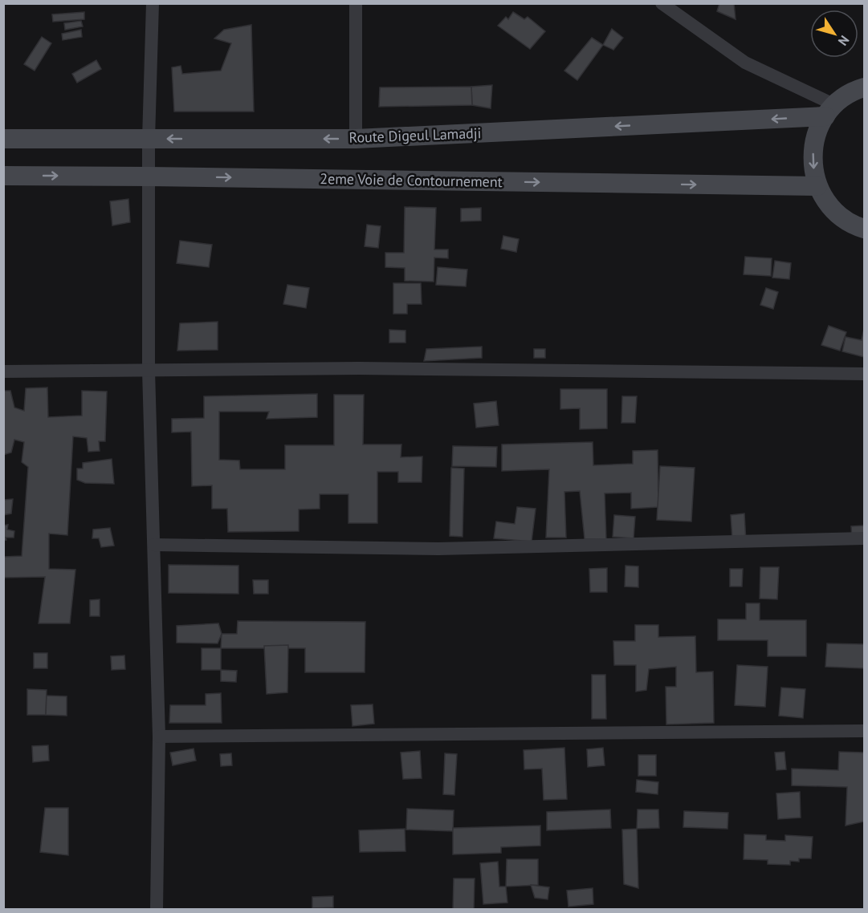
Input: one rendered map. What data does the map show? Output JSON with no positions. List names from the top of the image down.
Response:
{
  "streets": {
    "main road": ["Route Digeul Lamadji", "2eme Voie de Contournement"]
  },
  "one_way": ["Route Digeul Lamadji", "2eme Voie de Contournement"],
  "north": "bottom right"
}
